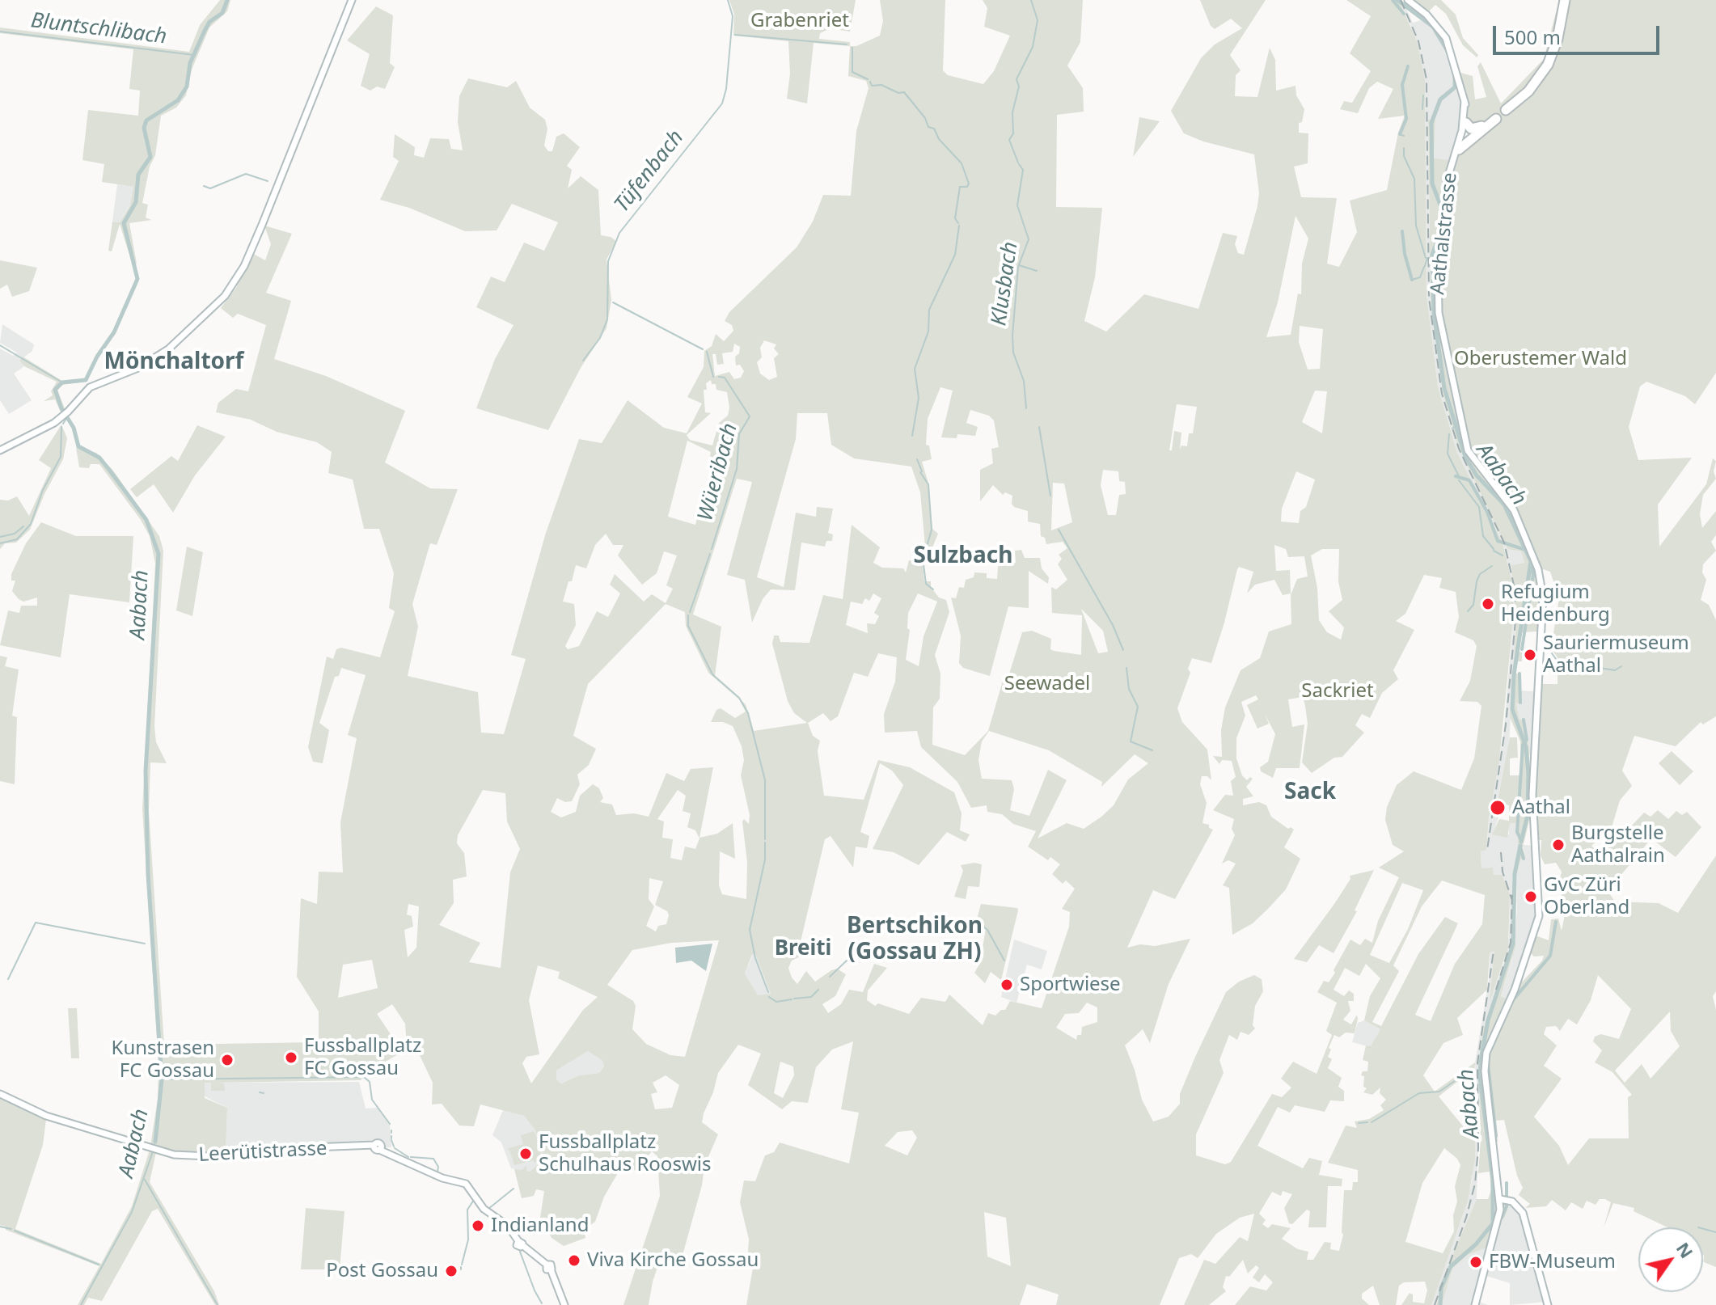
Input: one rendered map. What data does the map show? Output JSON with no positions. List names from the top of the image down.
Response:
{
  "streets": {
    "main road": ["Aathalstrasse", "Leerütistrasse"]
  },
  "districts": [
    "Mönchaltorf",
    "Sulzbach",
    "Sack",
    "Bertschikon (Gossau ZH)",
    "Breiti"
  ],
  "water": [
    "Bluntschlibach",
    "Tüfenbach",
    "Klusbach",
    "Wüeribach",
    "Aabach"
  ],
  "parks": [
    "Grabenriet",
    "Oberustemer Wald",
    "Seewadel",
    "Sackriet"
  ],
  "places": [
    "Refugium Heidenburg",
    "Sauriermuseum Aathal",
    "Aathal",
    "Burgstelle Aathalrain",
    "GvC Züri Oberland",
    "Sportwiese",
    "Fussballplatz FC Gossau",
    "Kunstrasen FC Gossau",
    "Fussballplatz Schulhaus Rooswis",
    "Indianland",
    "Viva Kirche Gossau",
    "FBW-Museum",
    "Post Gossau"
  ],
  "scale_bar": "500 m",
  "north": "top right"
}
